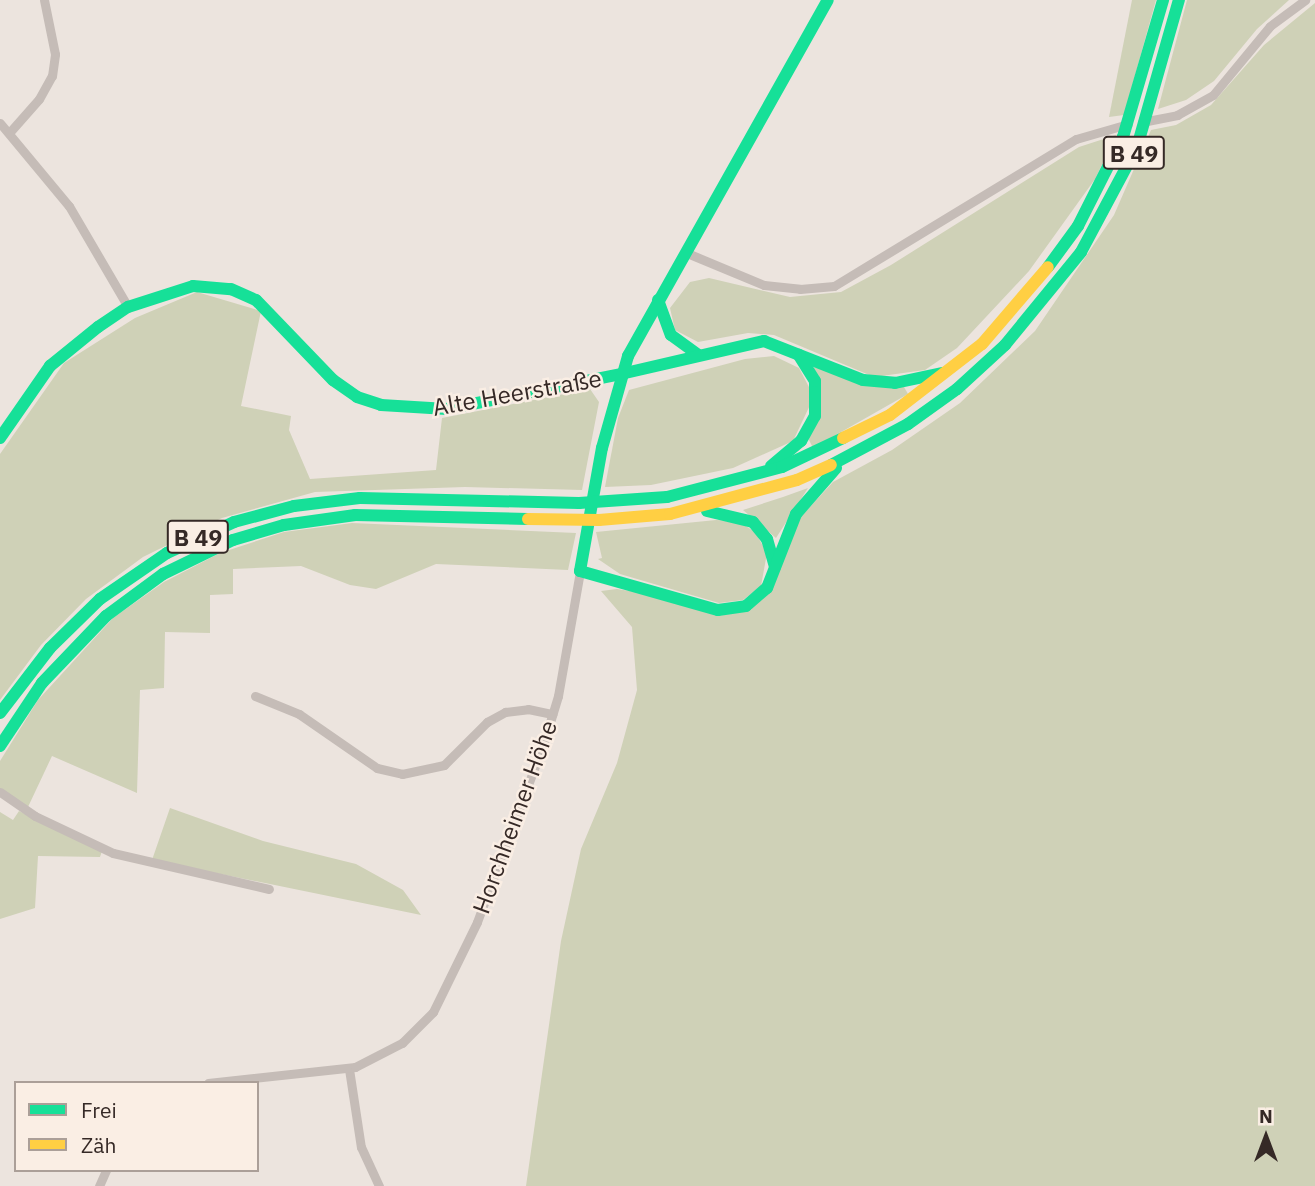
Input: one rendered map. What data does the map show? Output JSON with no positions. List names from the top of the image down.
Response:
{
  "streets": {
    "main road": ["B 49", "Alte Heerstraße", "Horchheimer Höhe"]
  },
  "crossings": [
    ["Alte Heerstraße", "Horchheimer Höhe"]
  ],
  "legend": ["Frei", "Zäh"],
  "north": "top"
}
